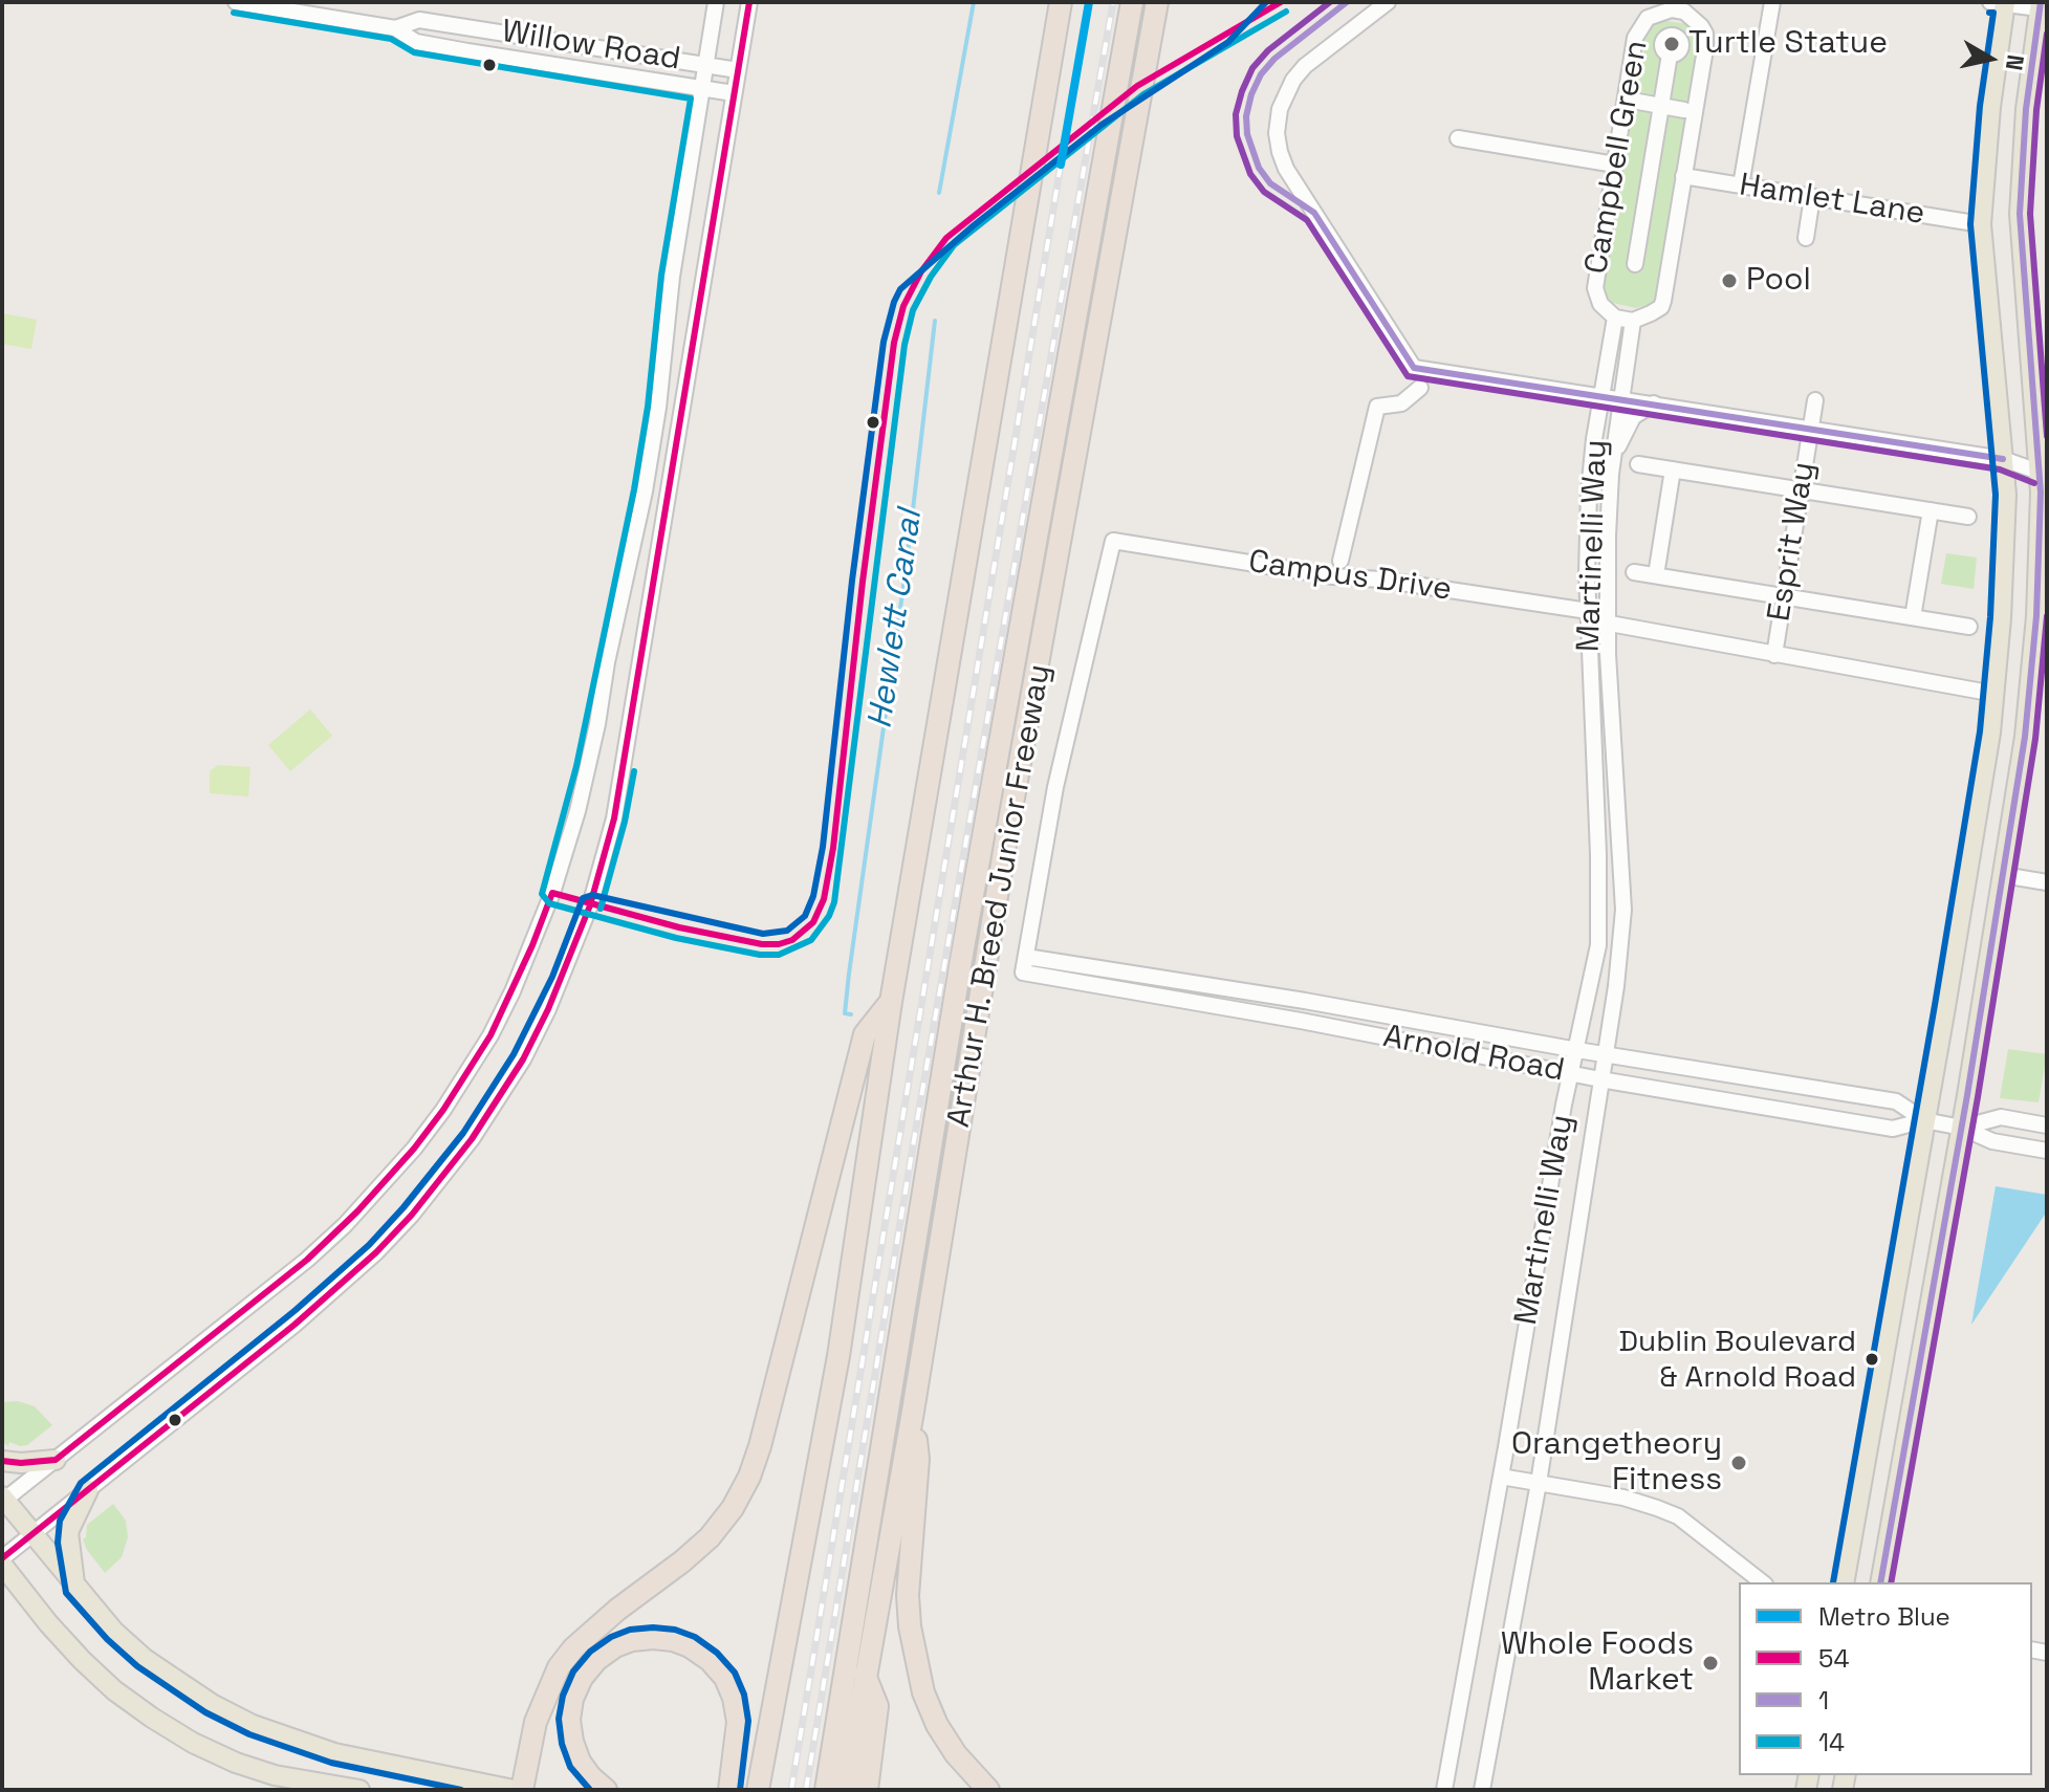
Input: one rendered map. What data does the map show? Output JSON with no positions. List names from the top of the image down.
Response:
{
  "streets": {
    "highway": ["Arthur H. Breed Junior Freeway"],
    "street": [
      "Willow Road",
      "Campbell Green",
      "Hamlet Lane",
      "Esprit Way",
      "Martinelli Way",
      "Campus Drive",
      "Arnold Road"
    ]
  },
  "crossings": [
    ["Campbell Green", "Hamlet Lane"],
    ["Campbell Green", "Martinelli Way"],
    ["Esprit Way", "Campus Drive"],
    ["Martinelli Way", "Campus Drive"],
    ["Martinelli Way", "Arnold Road"],
    ["Campus Drive", "Arnold Road"]
  ],
  "water": ["Hewlett Canal"],
  "places": [
    "Turtle Statue",
    "Pool",
    "Dublin Boulevard & Arnold Road",
    "Orangetheory Fitness",
    "Whole Foods Market"
  ],
  "lines": [
    "metro line Blue",
    "transit line 54",
    "transit line 1",
    "transit line 14"
  ],
  "legend": [
    "Metro Blue",
    "54",
    "1",
    "14"
  ],
  "north": "right"
}
